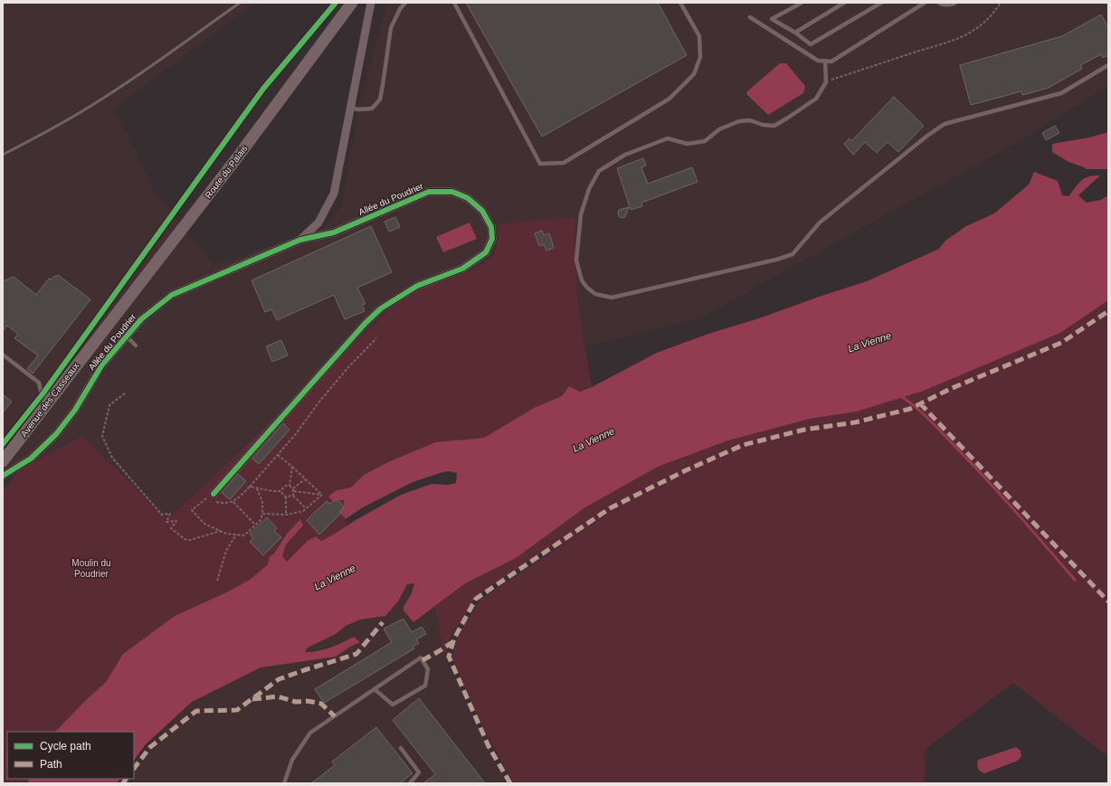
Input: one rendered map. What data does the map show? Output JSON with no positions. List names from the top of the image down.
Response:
{
  "streets": {
    "main road": ["Route du Palais", "Avenue des Casseaux"],
    "street": ["Allée du Poudrier"]
  },
  "crossings": [
    ["Route du Palais", "Avenue des Casseaux"]
  ],
  "water": ["La Vienne"],
  "parks": ["Moulin du Poudrier"],
  "legend": ["Cycle path", "Path"]
}
